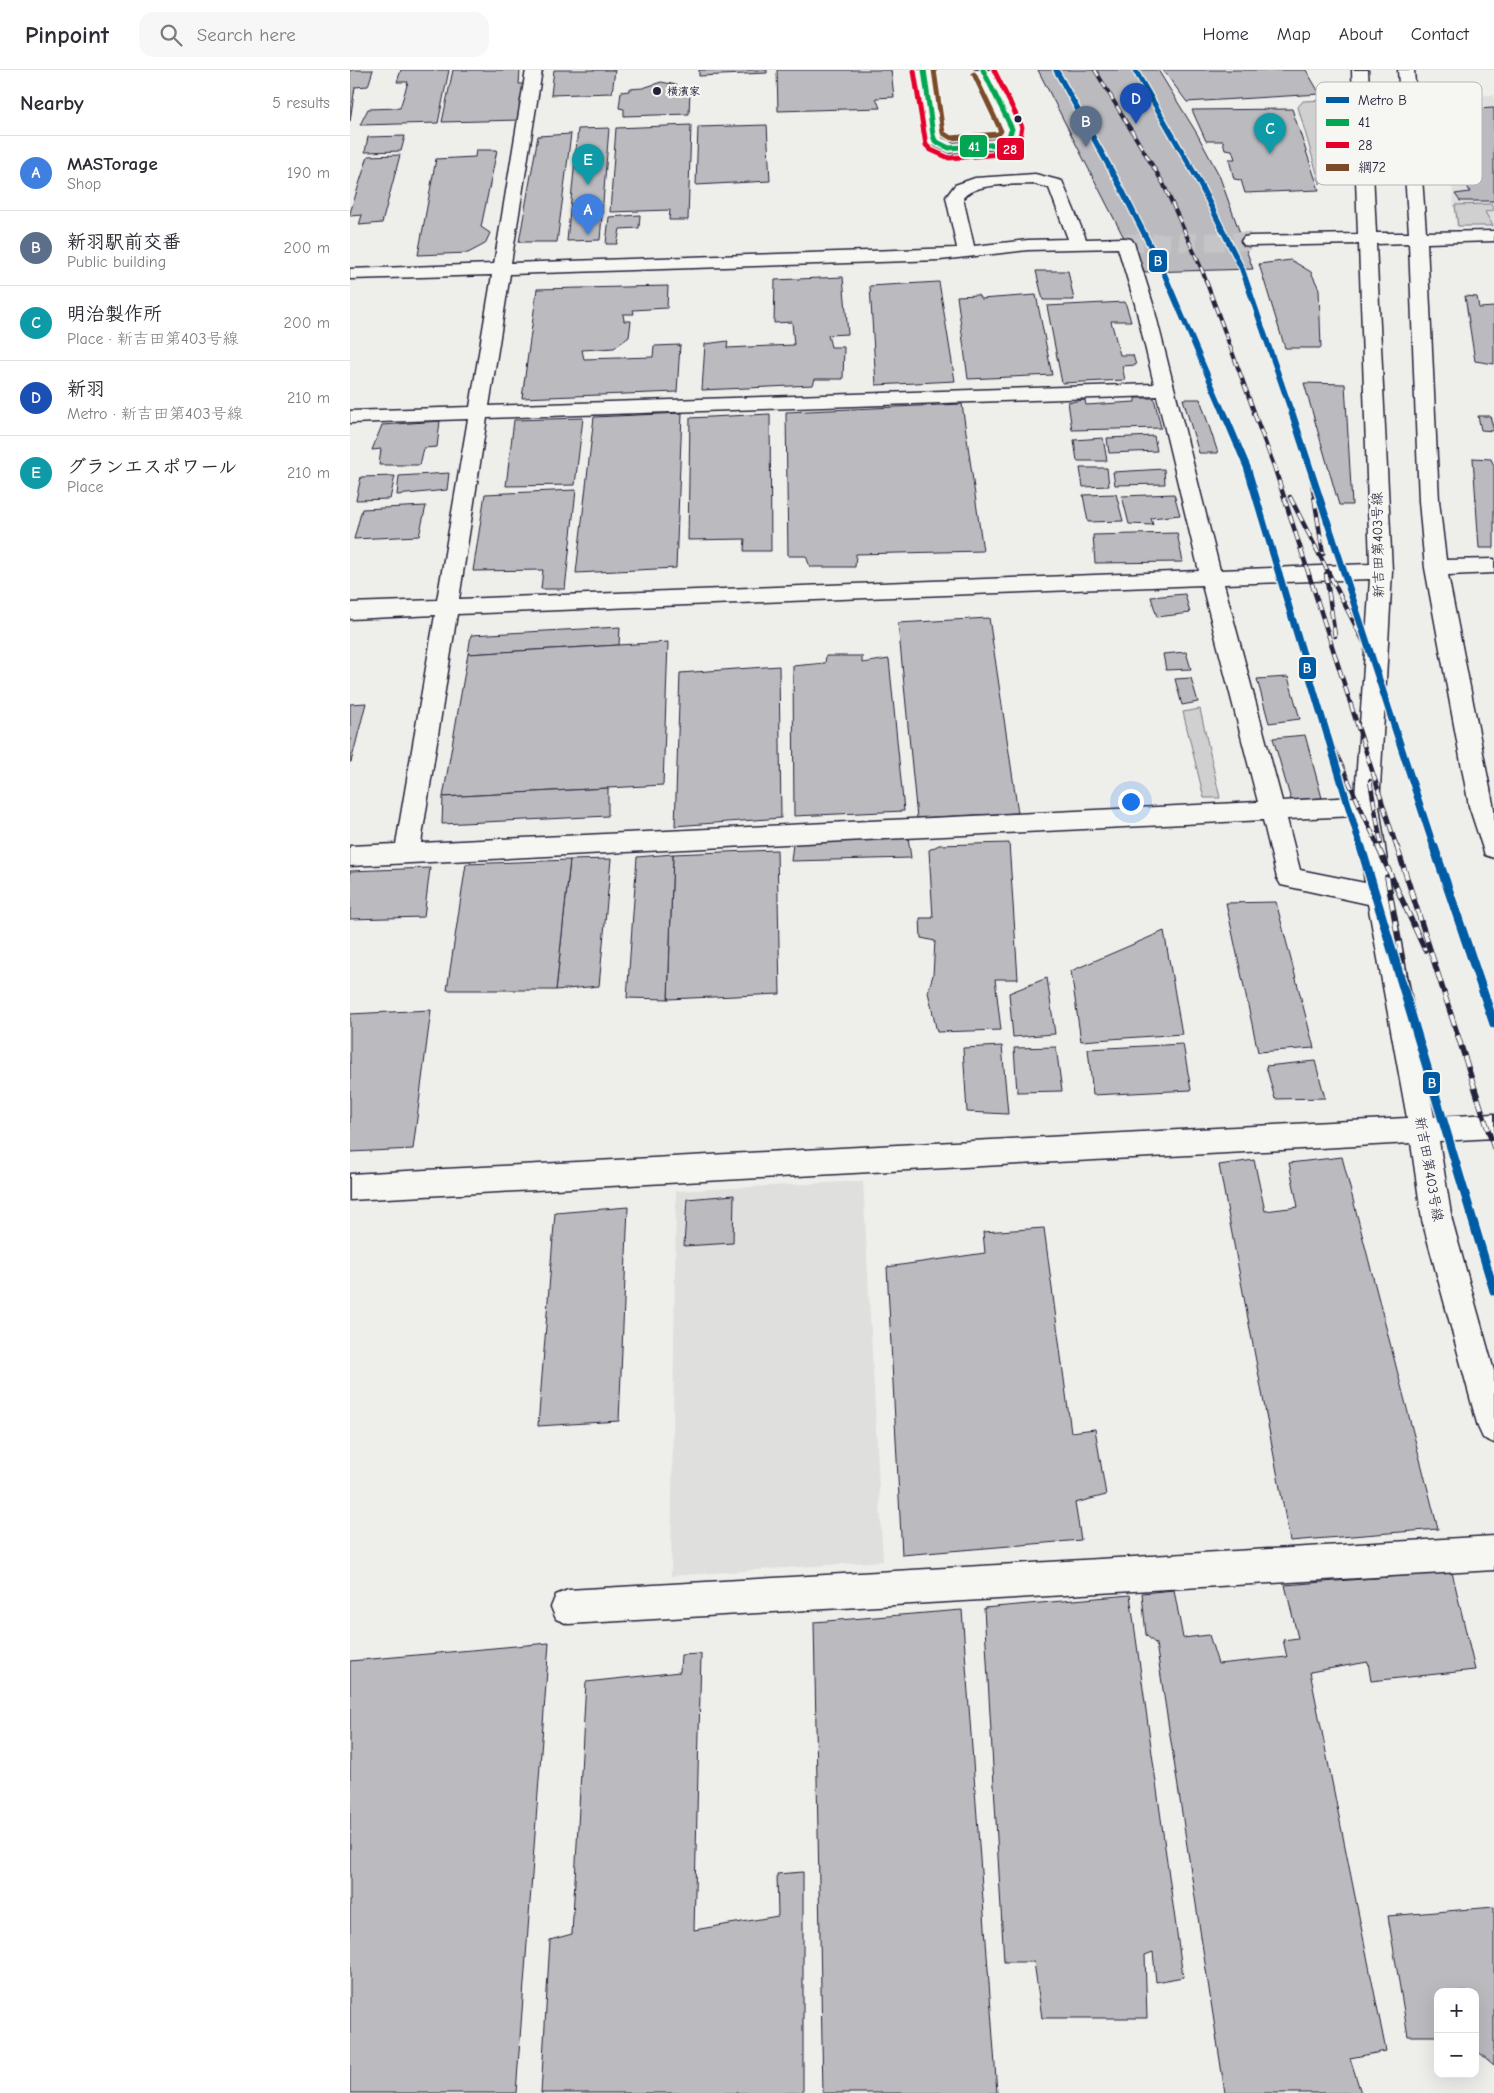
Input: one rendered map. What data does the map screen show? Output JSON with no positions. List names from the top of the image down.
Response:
{
  "streets": {
    "street": ["新吉田第403号線"]
  },
  "places": ["横濱家"],
  "lines": [
    "metro line B",
    "transit line 41",
    "transit line 28",
    "transit line 綱72"
  ],
  "legend": [
    "Metro B",
    "41",
    "28",
    "綱72"
  ],
  "page": {
    "header": "Pinpoint",
    "search": "Search here",
    "nav": [
      "Home",
      "Map",
      "About",
      "Contact"
    ],
    "heading": ["Nearby", "5 results"],
    "pins": [
      "D",
      "B",
      "C",
      "E",
      "A"
    ],
    "list": [
      {
        "mark": "A",
        "name": "MASTorage",
        "note": "Shop",
        "value": "190 m"
      },
      {
        "mark": "B",
        "name": "新羽駅前交番",
        "note": "Public building",
        "value": "200 m"
      },
      {
        "mark": "C",
        "name": "明治製作所",
        "note": "Place · 新吉田第403号線",
        "value": "200 m"
      },
      {
        "mark": "D",
        "name": "新羽",
        "note": "Metro · 新吉田第403号線",
        "value": "210 m"
      },
      {
        "mark": "E",
        "name": "グランエスポワール",
        "note": "Place",
        "value": "210 m"
      }
    ],
    "map_buttons": ["+", "−"]
  }
}
